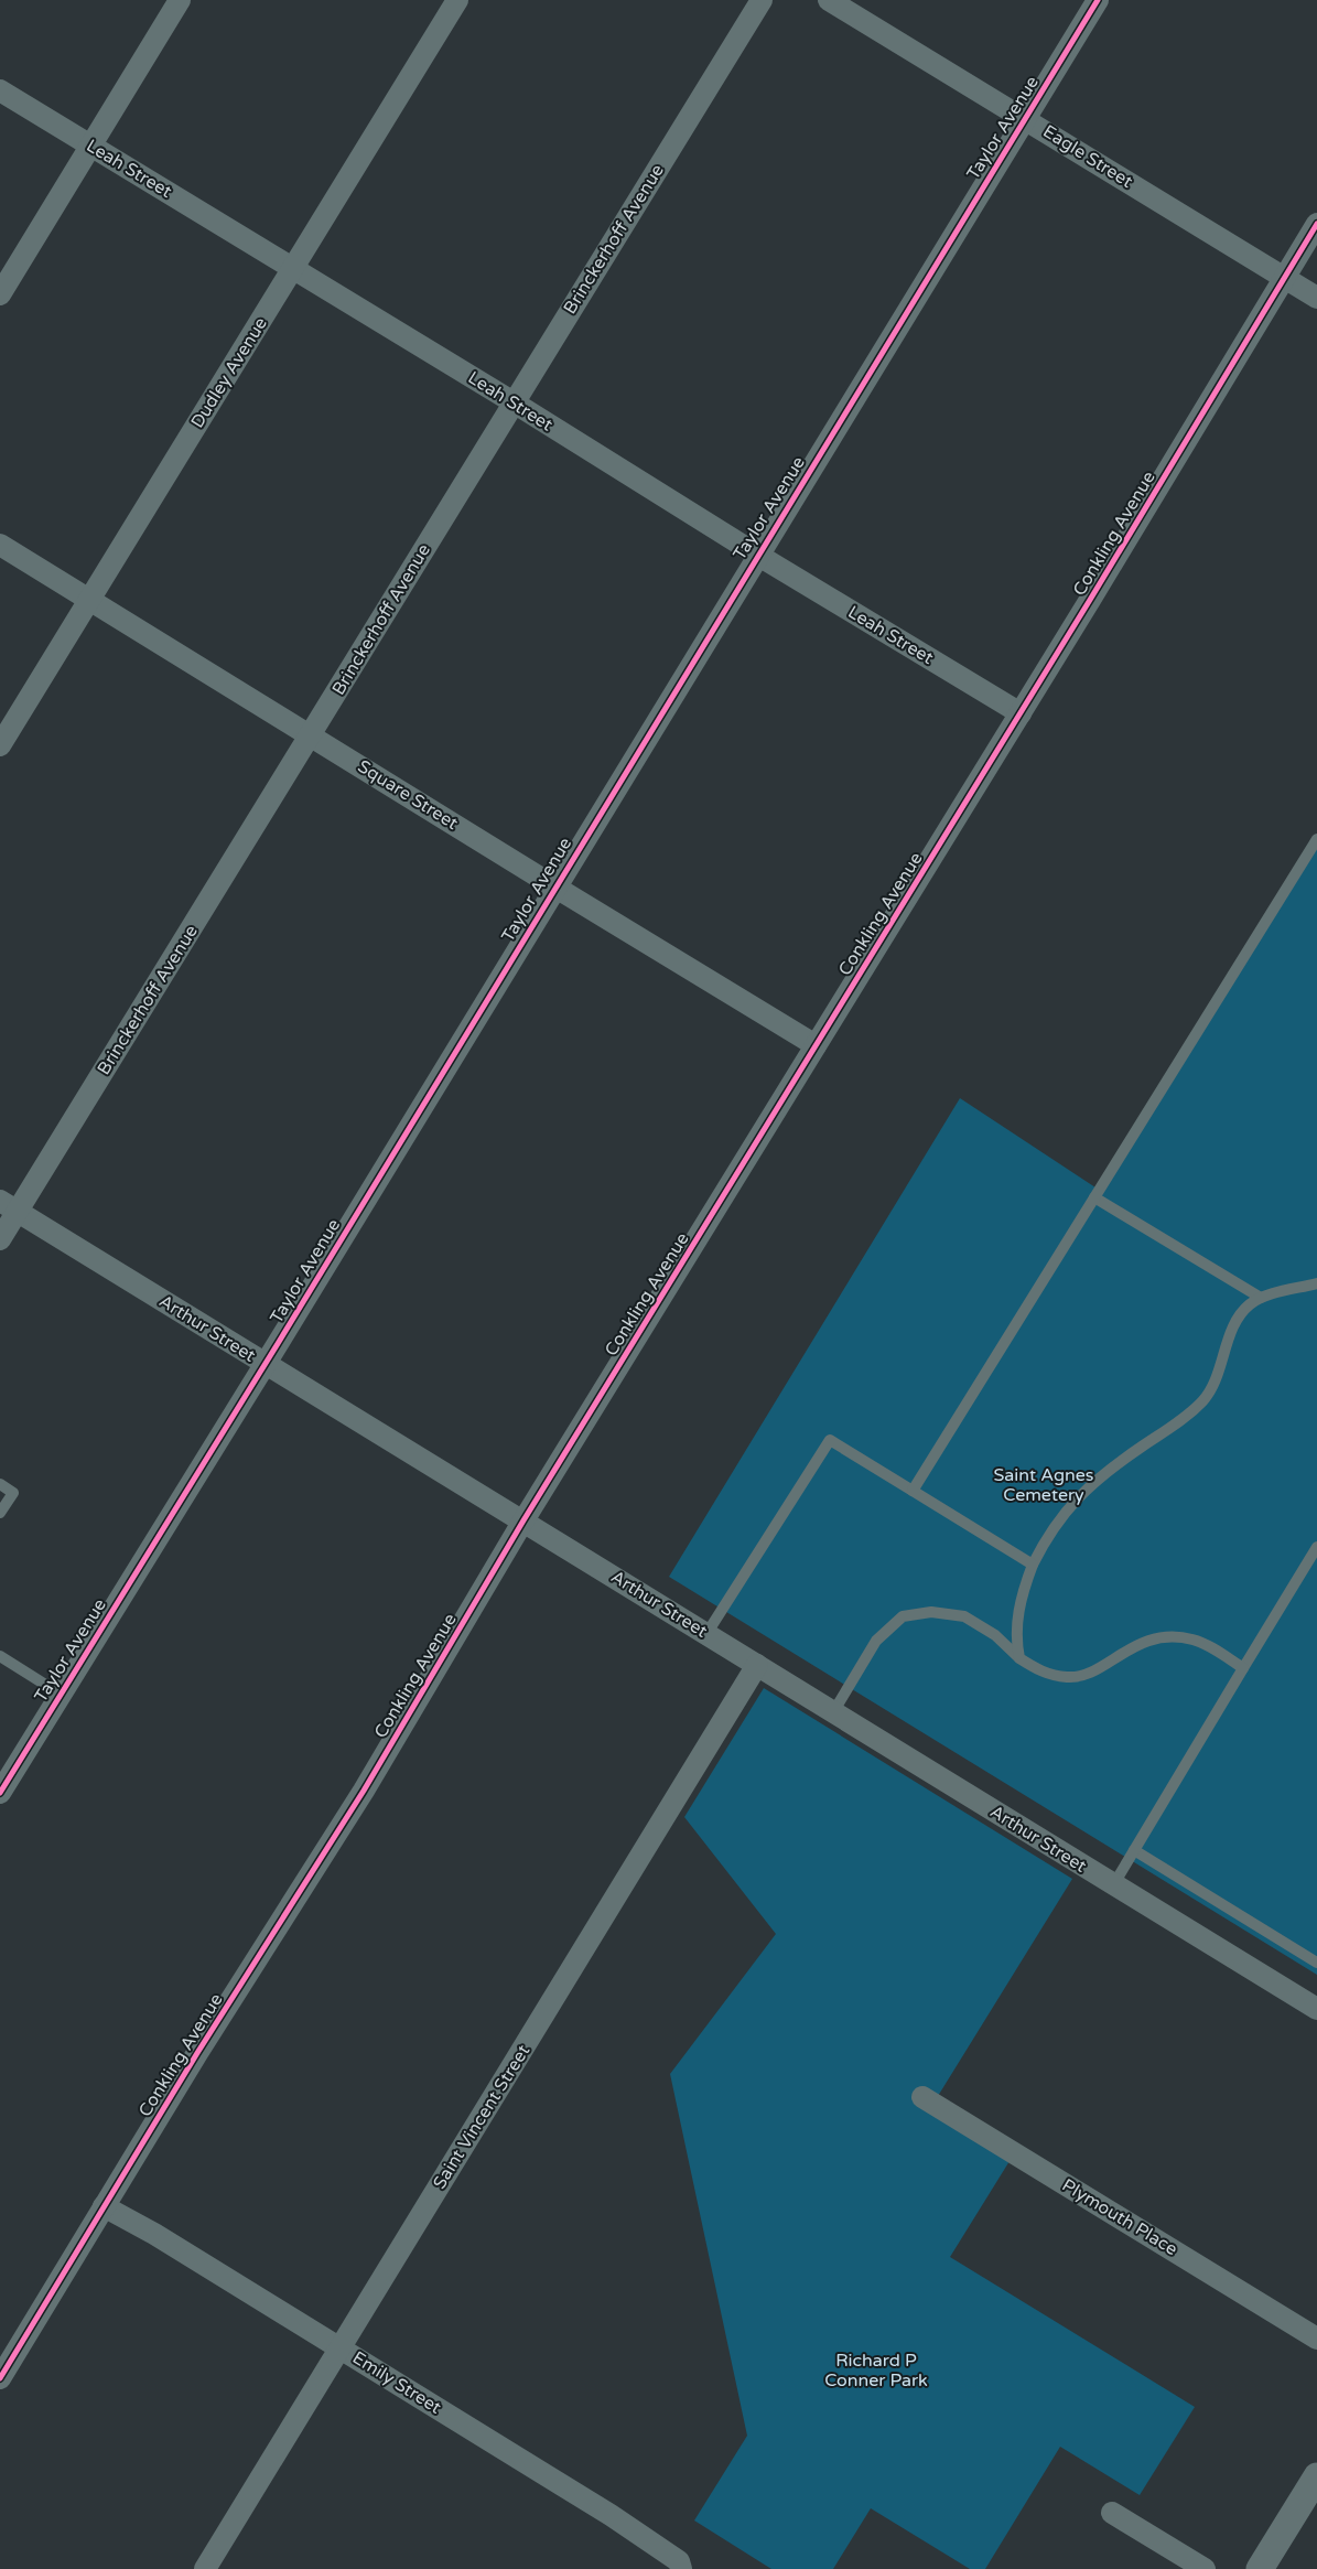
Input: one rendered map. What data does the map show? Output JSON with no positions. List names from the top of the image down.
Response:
{
  "streets": {
    "street": [
      "Taylor Avenue",
      "Eagle Street",
      "Leah Street",
      "Brinckerhoff Avenue",
      "Dudley Avenue",
      "Conkling Avenue",
      "Square Street",
      "Arthur Street",
      "Saint Vincent Street",
      "Plymouth Place",
      "Emily Street"
    ]
  },
  "crossings": [
    ["Taylor Avenue", "Eagle Street"],
    ["Taylor Avenue", "Leah Street"],
    ["Taylor Avenue", "Square Street"],
    ["Taylor Avenue", "Arthur Street"],
    ["Eagle Street", "Conkling Avenue"],
    ["Leah Street", "Brinckerhoff Avenue"],
    ["Leah Street", "Dudley Avenue"],
    ["Leah Street", "Conkling Avenue"],
    ["Brinckerhoff Avenue", "Square Street"],
    ["Brinckerhoff Avenue", "Arthur Street"],
    ["Dudley Avenue", "Square Street"],
    ["Conkling Avenue", "Square Street"],
    ["Conkling Avenue", "Arthur Street"],
    ["Conkling Avenue", "Emily Street"],
    ["Arthur Street", "Saint Vincent Street"],
    ["Saint Vincent Street", "Emily Street"]
  ],
  "parks": ["Saint Agnes Cemetery", "Richard P Conner Park"]
}
